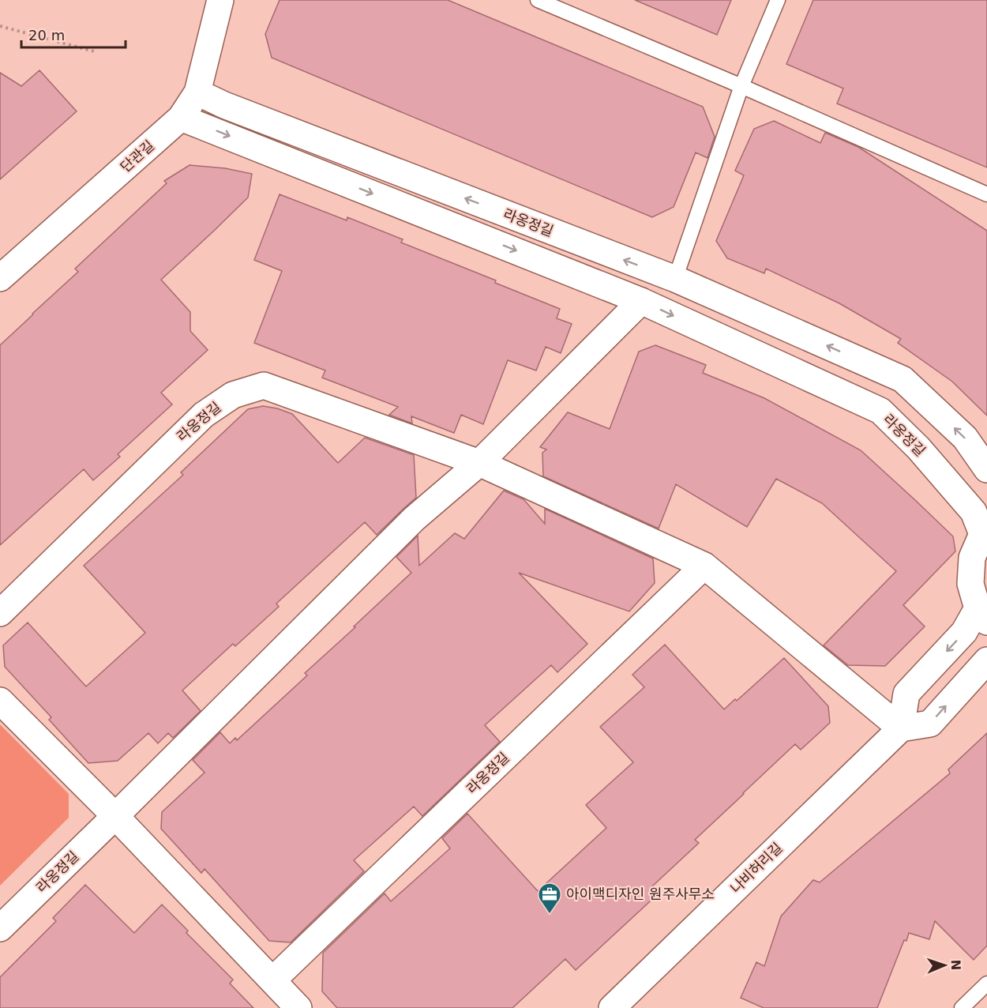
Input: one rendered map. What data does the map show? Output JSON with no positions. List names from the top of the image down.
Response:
{
  "streets": {
    "street": ["단관길", "라옹정길", "나비허리길"]
  },
  "crossings": [
    ["단관길", "라옹정길"],
    ["라옹정길", "나비허리길"]
  ],
  "places": {
    "office": ["아이맥디자인 원주사무소"]
  },
  "scale_bar": "20 m",
  "north": "right"
}
